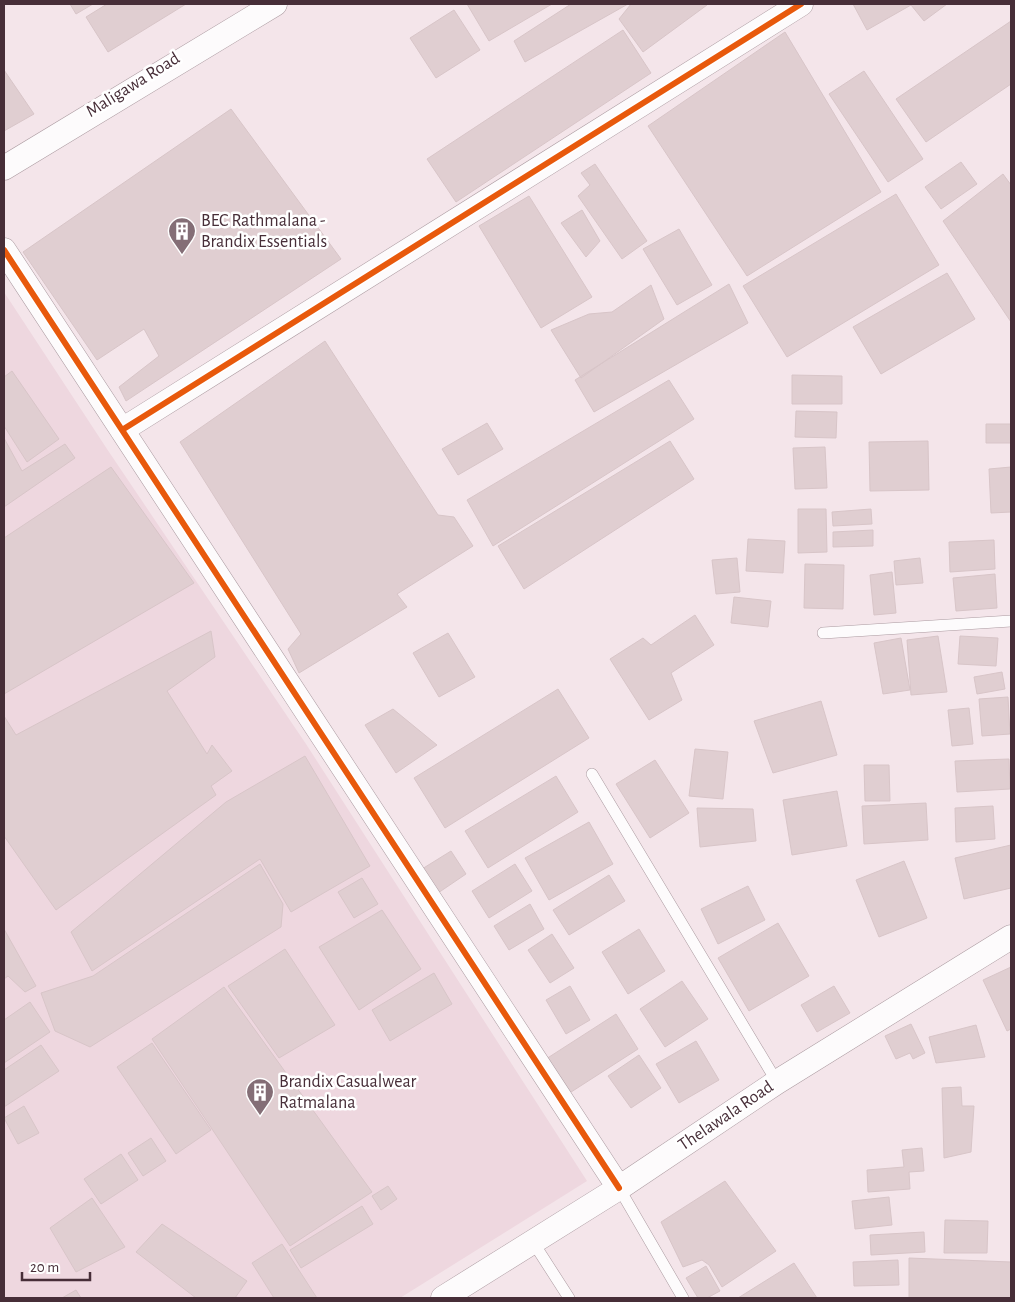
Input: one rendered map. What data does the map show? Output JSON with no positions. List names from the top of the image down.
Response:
{
  "streets": {
    "street": ["Maligawa Road", "Thelawala Road"]
  },
  "places": {
    "building": ["BEC Rathmalana - Brandix Essentials", "Brandix Casualwear Ratmalana"]
  },
  "scale_bar": "20 m"
}
